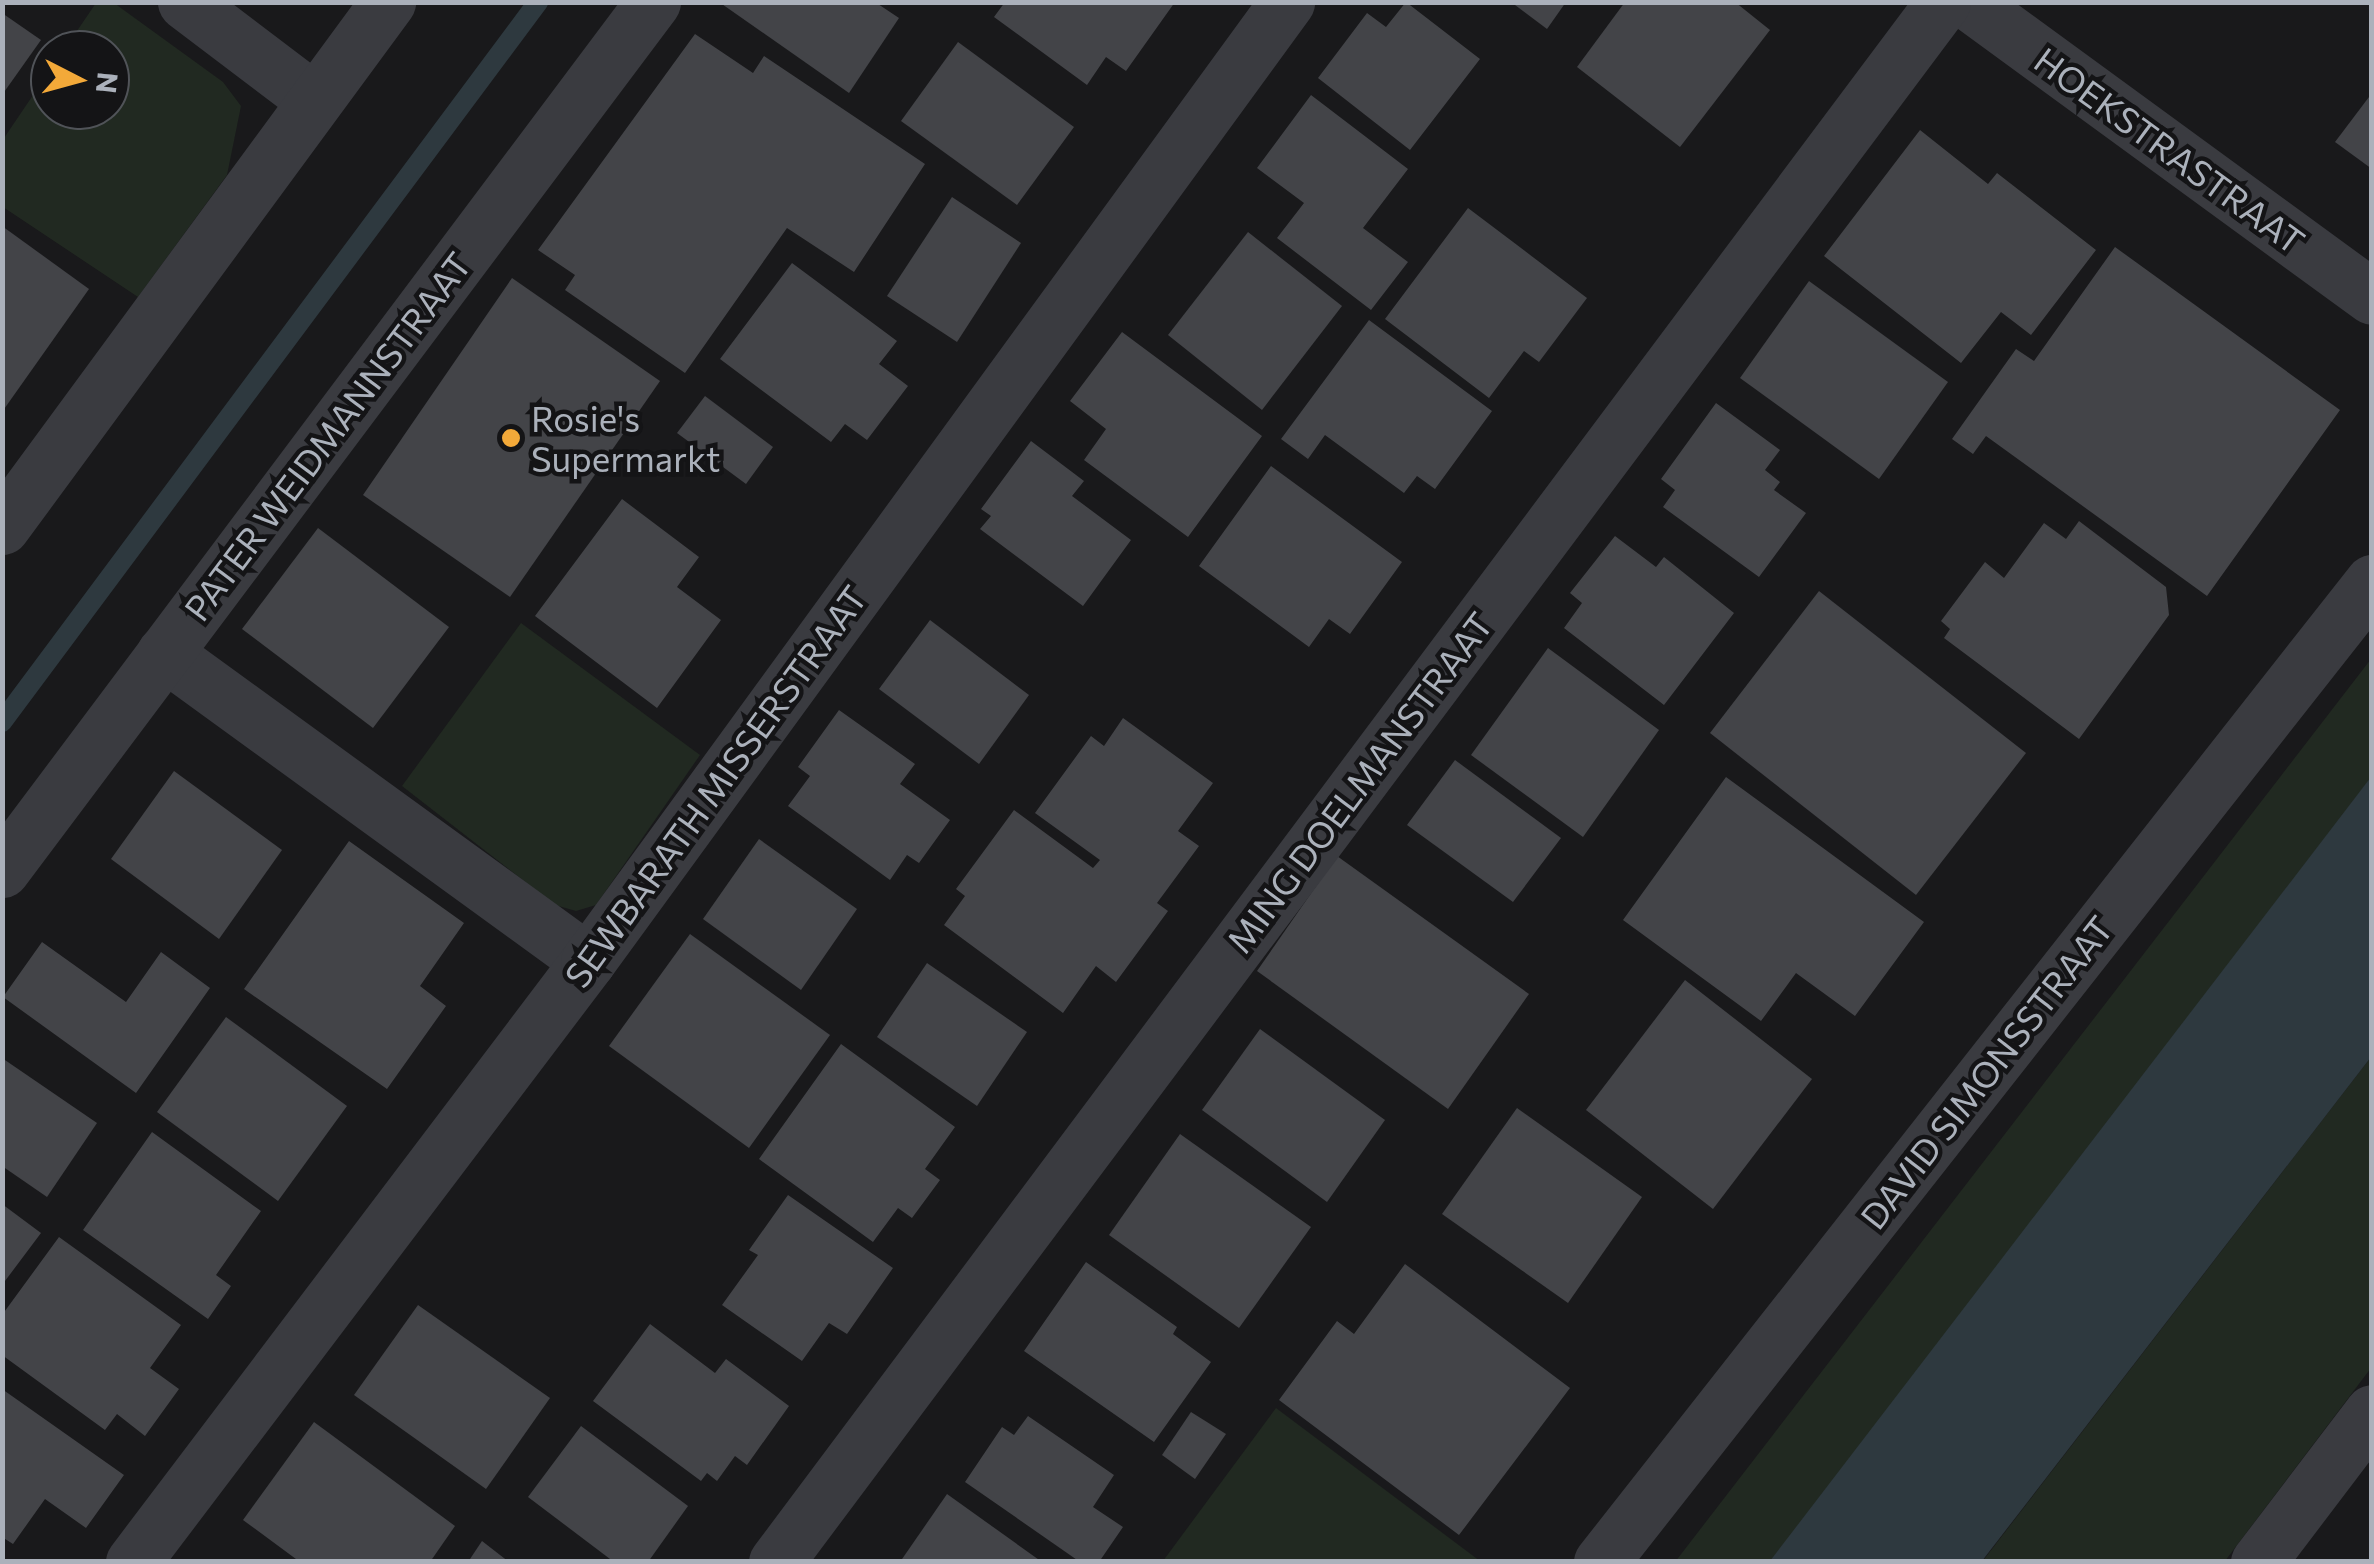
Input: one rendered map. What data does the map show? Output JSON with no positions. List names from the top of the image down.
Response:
{
  "streets": {
    "street": [
      "HOEKSTRASTRAAT",
      "PATER WEIDMANNSTRAAT",
      "MING DOELMANSTRAAT",
      "SEWBARATH MISSERSTRAAT",
      "DAVID SIMONSSTRAAT"
    ]
  },
  "places": ["Rosie's Supermarkt"],
  "north": "right"
}
